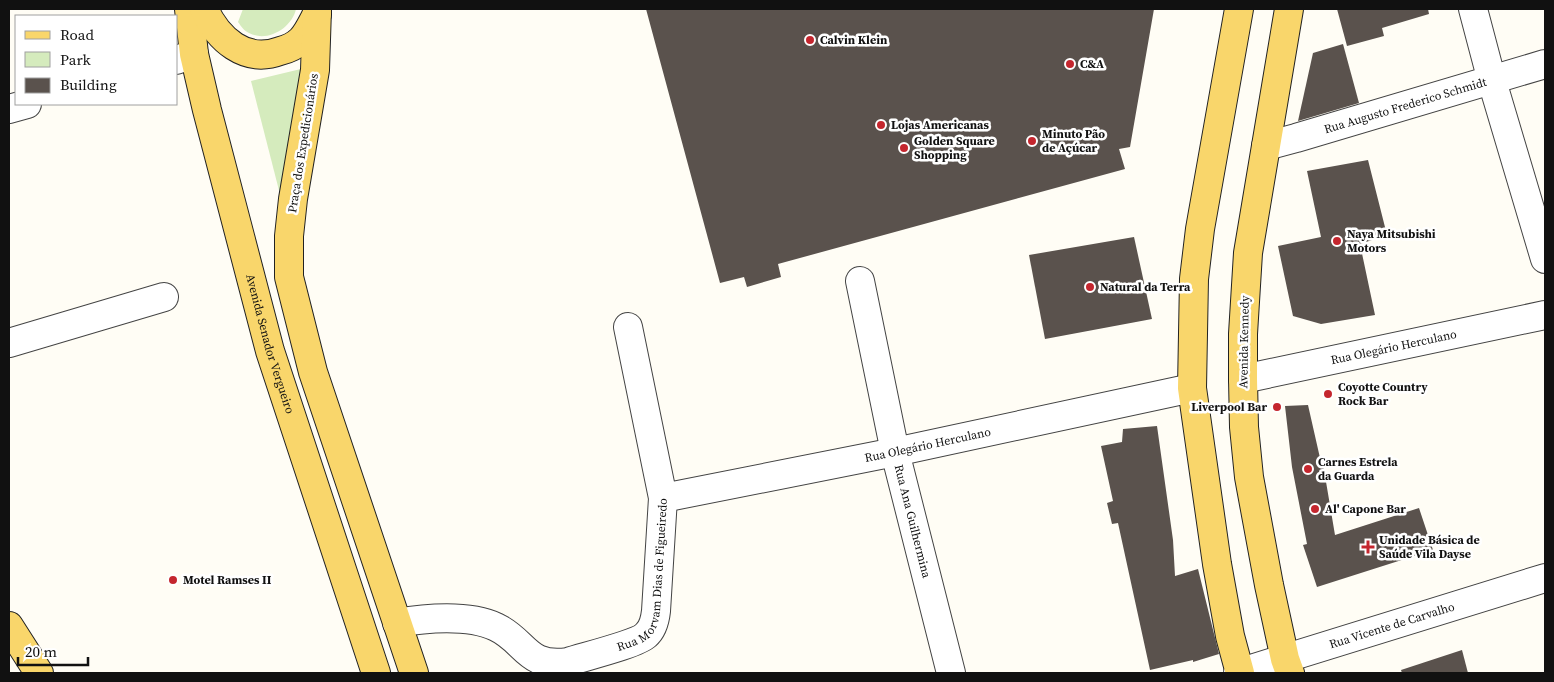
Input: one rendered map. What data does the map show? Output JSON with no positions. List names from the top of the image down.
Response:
{
  "streets": {
    "main road": ["Praça dos Expedicionários", "Avenida Kennedy", "Avenida Senador Vergueiro"],
    "street": [
      "Rua Augusto Frederico Schmidt",
      "Rua Olegário Herculano",
      "Rua Ana Guilhermina",
      "Rua Morvam Dias de Figueiredo",
      "Rua Vicente de Carvalho"
    ]
  },
  "crossings": [
    ["Rua Augusto Frederico Schmidt", "Avenida Kennedy"],
    ["Praça dos Expedicionários", "Rua Morvam Dias de Figueiredo"],
    ["Avenida Kennedy", "Rua Olegário Herculano"],
    ["Avenida Kennedy", "Rua Vicente de Carvalho"],
    ["Rua Olegário Herculano", "Rua Ana Guilhermina"],
    ["Rua Olegário Herculano", "Rua Morvam Dias de Figueiredo"]
  ],
  "places": {
    "other": [
      "Calvin Klein",
      "C&A",
      "Lojas Americanas",
      "Minuto Pão de Açúcar",
      "Golden Square Shopping",
      "Naya Mitsubishi Motors",
      "Natural da Terra",
      "Coyotte Country Rock Bar",
      "Liverpool Bar",
      "Carnes Estrela da Guarda",
      "Al' Capone Bar",
      "Motel Ramses II"
    ],
    "health": ["Unidade Básica de Saúde Vila Dayse"]
  },
  "legend": ["Road", "Park", "Building"],
  "scale_bar": "20 m"
}
